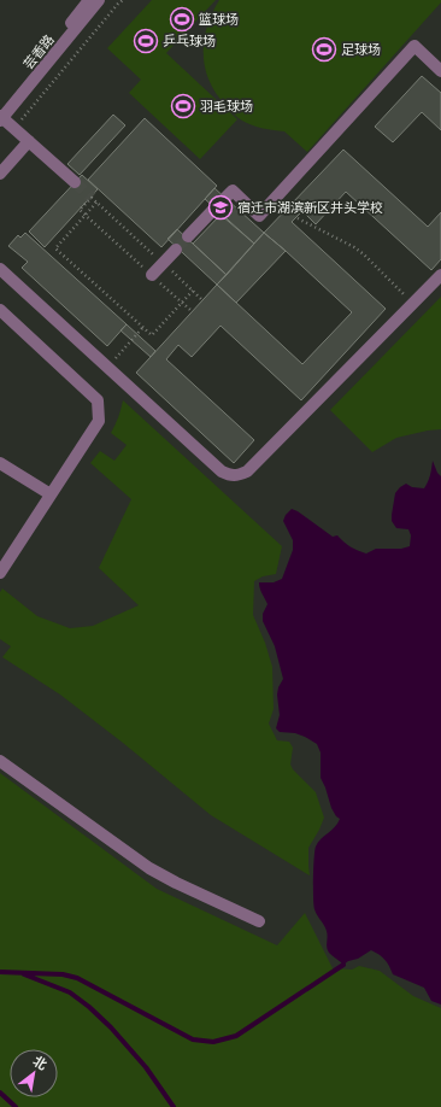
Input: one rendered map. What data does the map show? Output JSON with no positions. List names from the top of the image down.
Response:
{
  "streets": {
    "street": ["芸香路"]
  },
  "places": {
    "sports": [
      "篮球场",
      "乒乓球场",
      "足球场",
      "羽毛球场"
    ],
    "school or university": ["宿迁市湖滨新区井头学校"]
  },
  "north": "top right"
}
